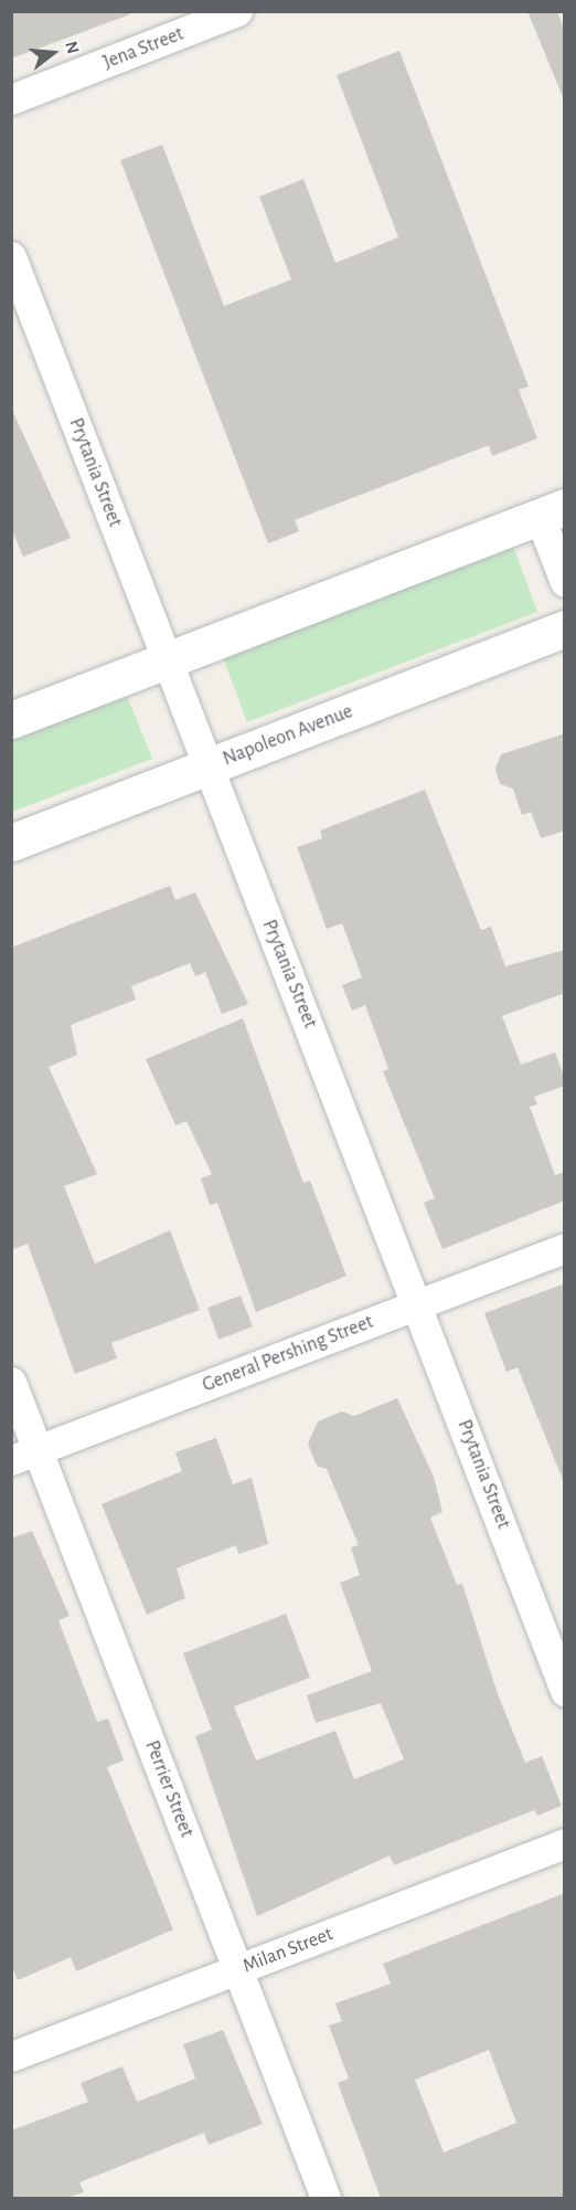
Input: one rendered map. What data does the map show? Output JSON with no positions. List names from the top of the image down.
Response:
{
  "streets": {
    "street": [
      "Jena Street",
      "Prytania Street",
      "Napoleon Avenue",
      "General Pershing Street",
      "Perrier Street",
      "Milan Street"
    ]
  },
  "crossings": [
    ["Prytania Street", "Napoleon Avenue"],
    ["Prytania Street", "General Pershing Street"],
    ["General Pershing Street", "Perrier Street"],
    ["Perrier Street", "Milan Street"]
  ],
  "north": "right"
}
